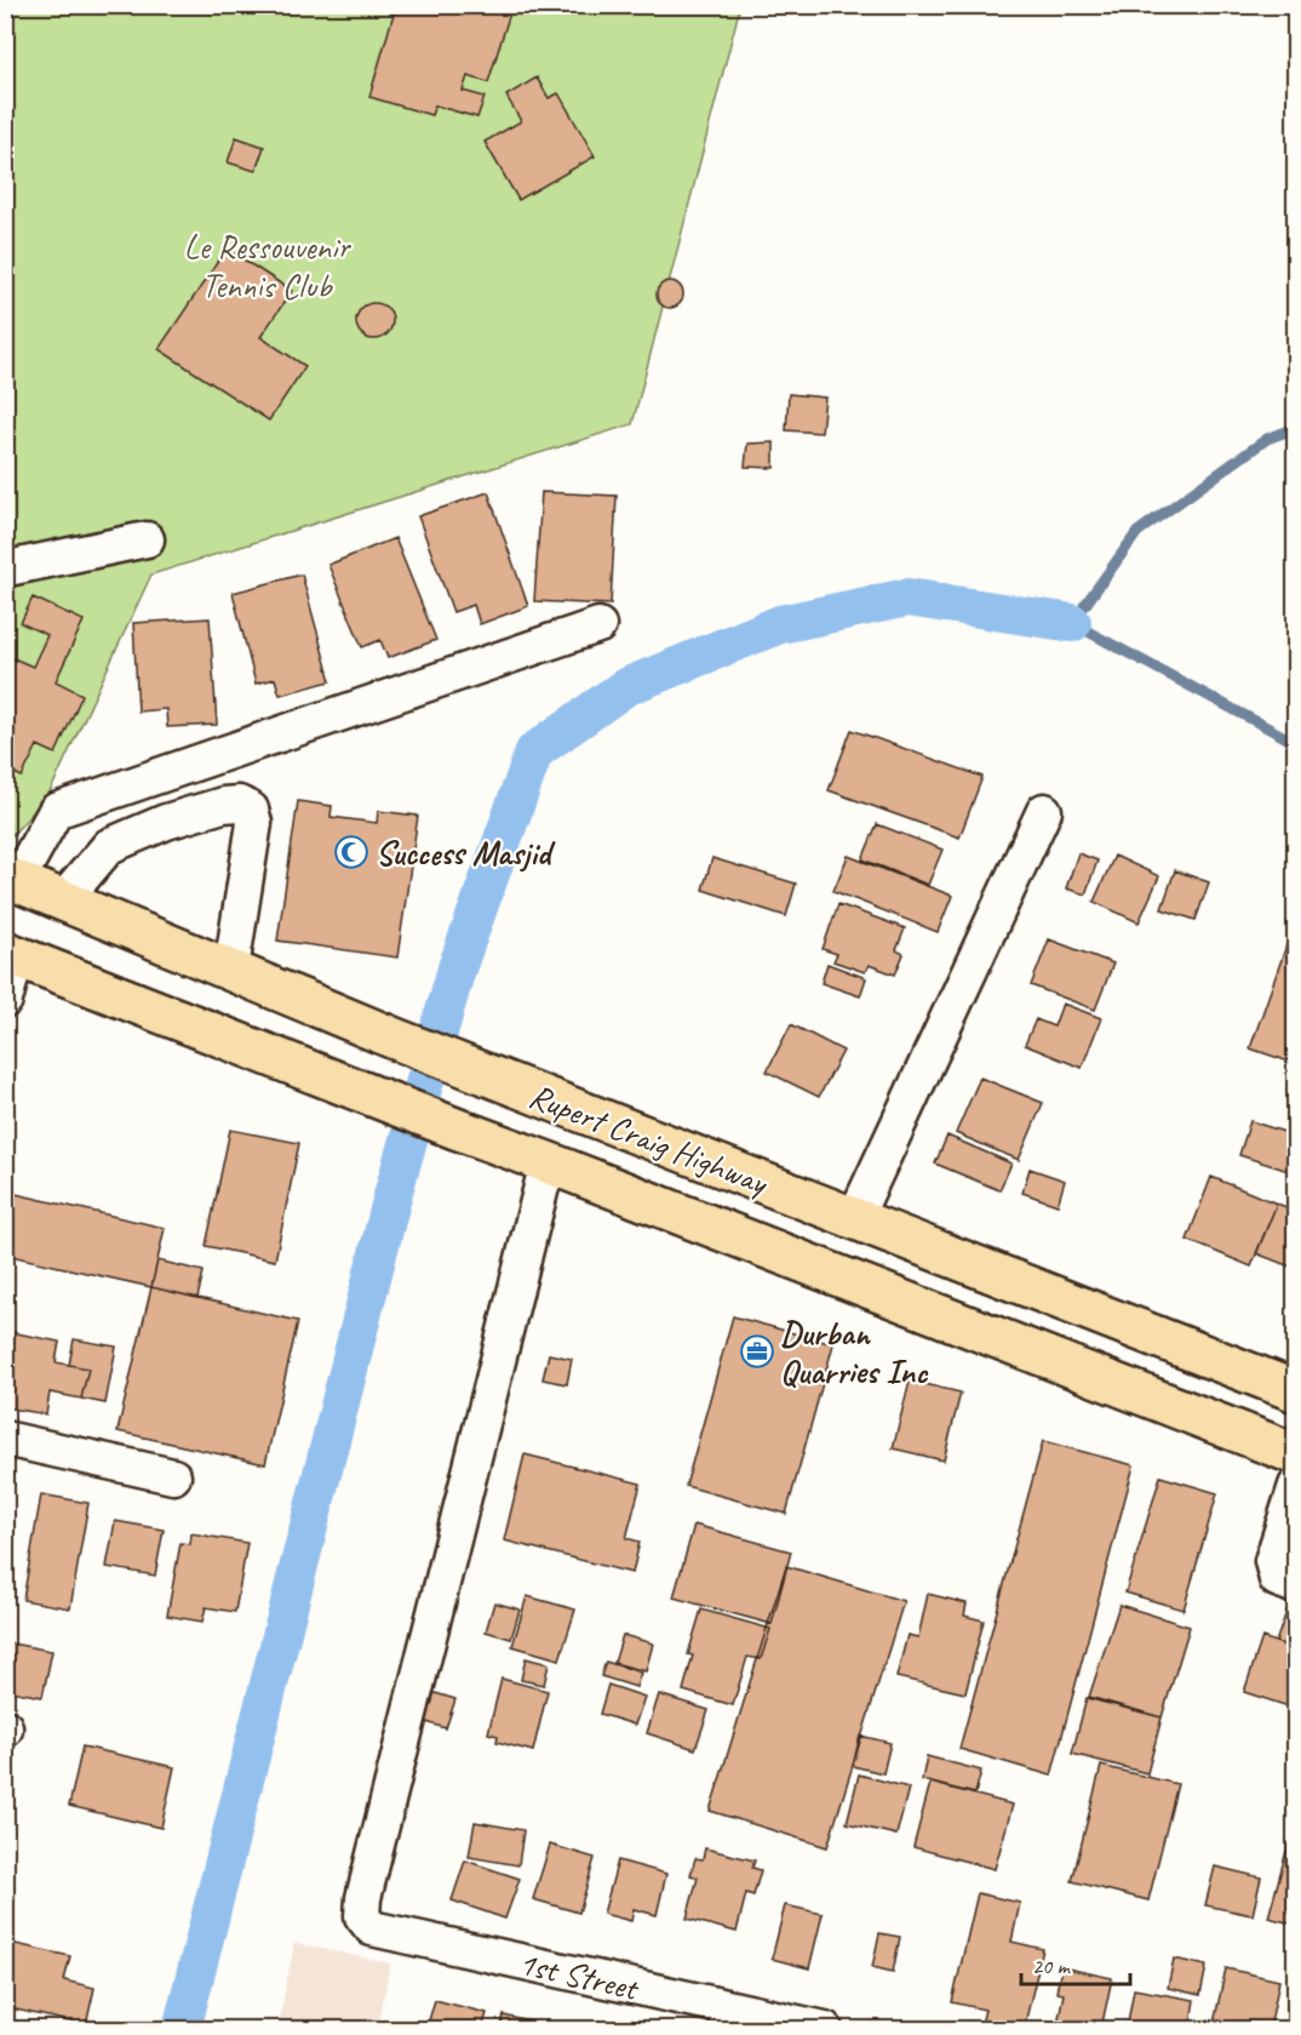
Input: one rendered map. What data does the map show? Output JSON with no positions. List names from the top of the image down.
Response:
{
  "streets": {
    "main road": ["Rupert Craig Highway"],
    "street": ["1st Street"]
  },
  "crossings": [
    ["Rupert Craig Highway", "1st Street"]
  ],
  "parks": ["Le Ressouvenir Tennis Club"],
  "places": {
    "mosque": ["Success Masjid"],
    "office": ["Durban Quarries Inc"]
  },
  "scale_bar": "20 m"
}
